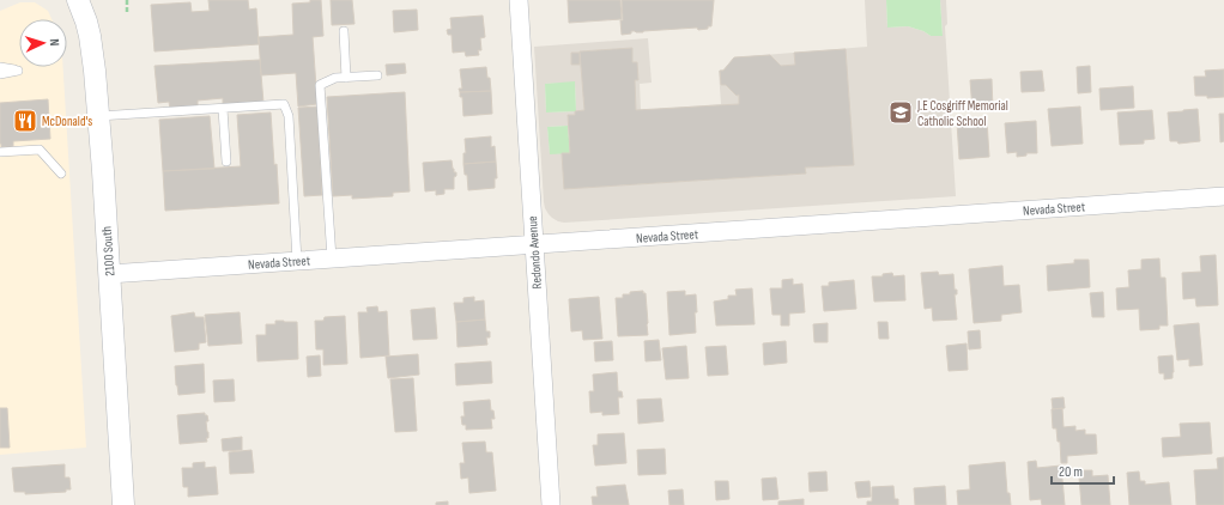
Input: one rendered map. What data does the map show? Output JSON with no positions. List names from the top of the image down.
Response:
{
  "streets": {
    "street": ["Nevada Street", "2100 South", "Redondo Avenue"]
  },
  "crossings": [
    ["Nevada Street", "2100 South"],
    ["Nevada Street", "Redondo Avenue"]
  ],
  "places": {
    "school or university": ["J.E Cosgriff Memorial Catholic School"],
    "restaurant": ["McDonald's"]
  },
  "scale_bar": "20 m",
  "north": "right"
}
